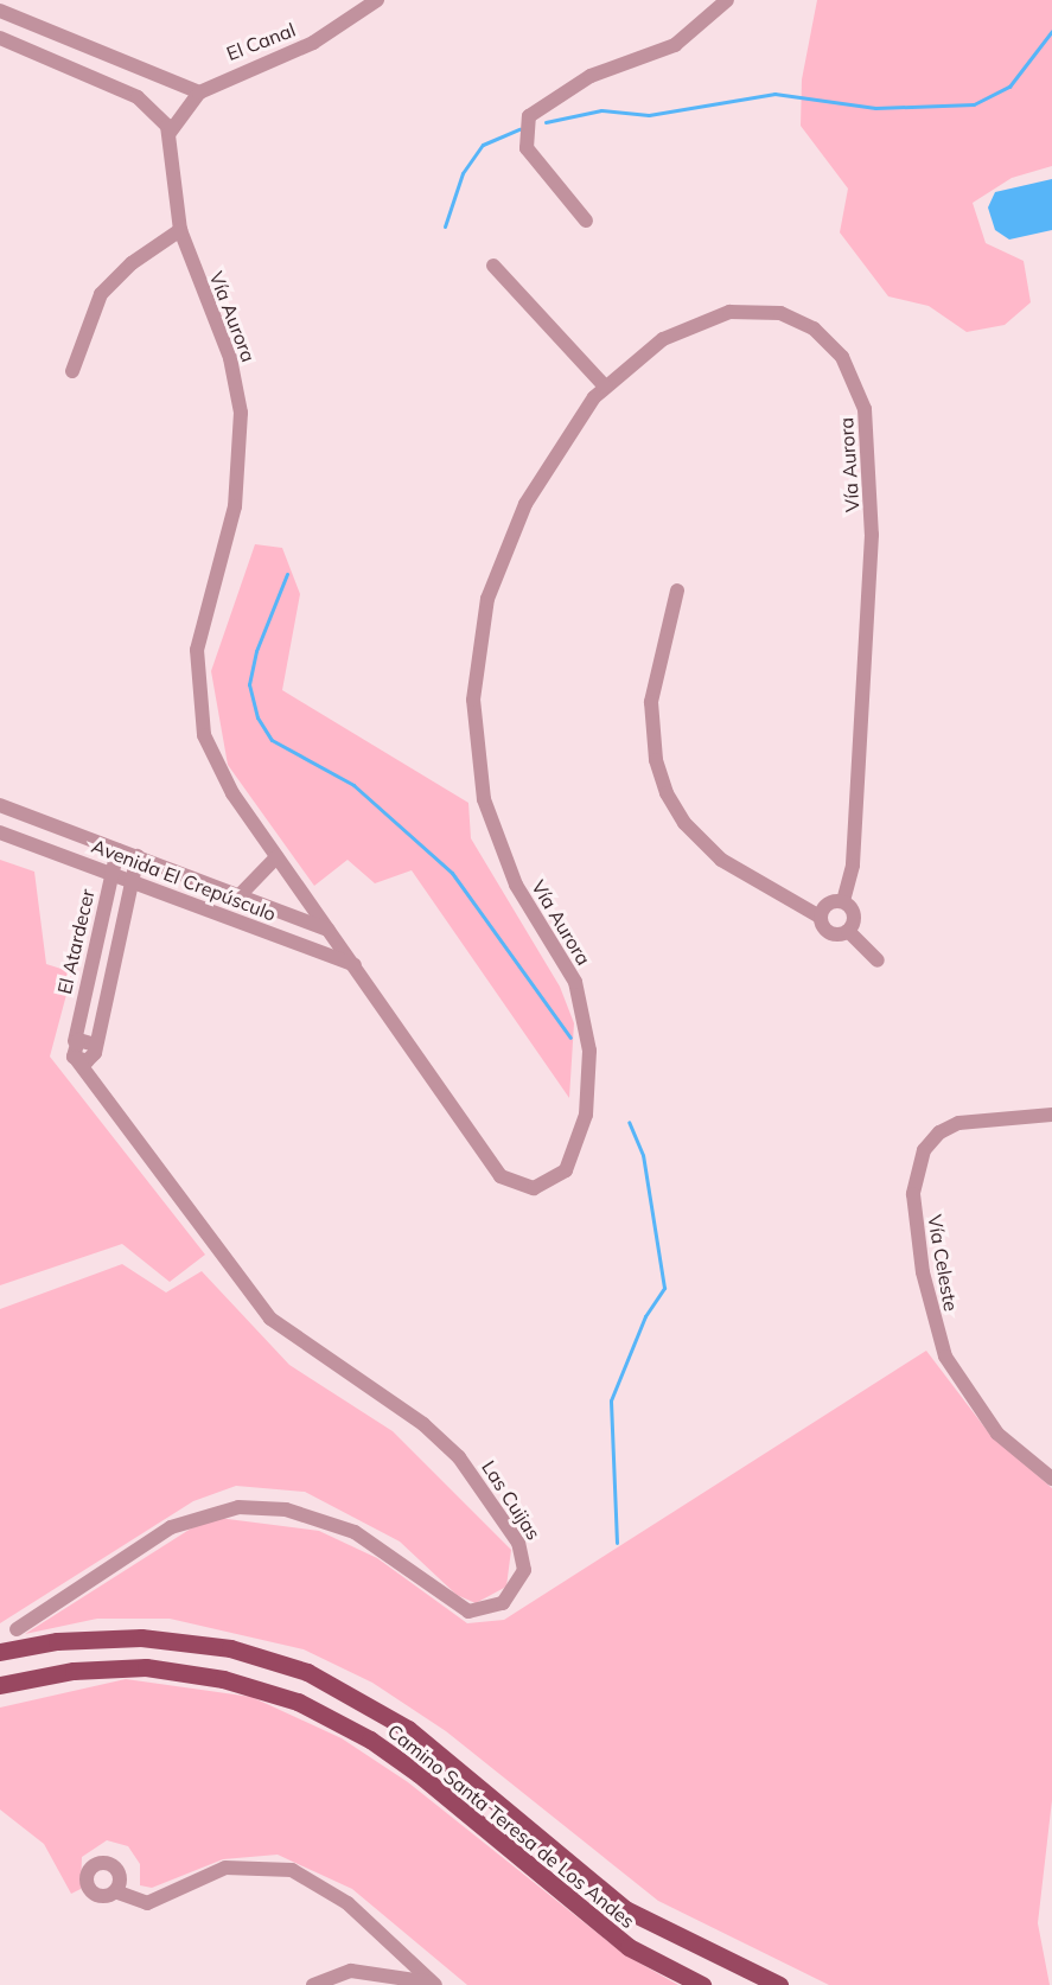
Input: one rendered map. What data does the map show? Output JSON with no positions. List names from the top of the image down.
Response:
{
  "streets": {
    "main road": ["Camino Santa Teresa de Los Andes"],
    "street": [
      "El Canal",
      "Vía Aurora",
      "Avenida El Crepúsculo",
      "El Atardecer",
      "Vía Celeste",
      "Las Cuijas"
    ]
  },
  "crossings": [
    ["Vía Aurora", "Avenida El Crepúsculo"],
    ["Avenida El Crepúsculo", "El Atardecer"],
    ["El Atardecer", "Las Cuijas"]
  ]
}
